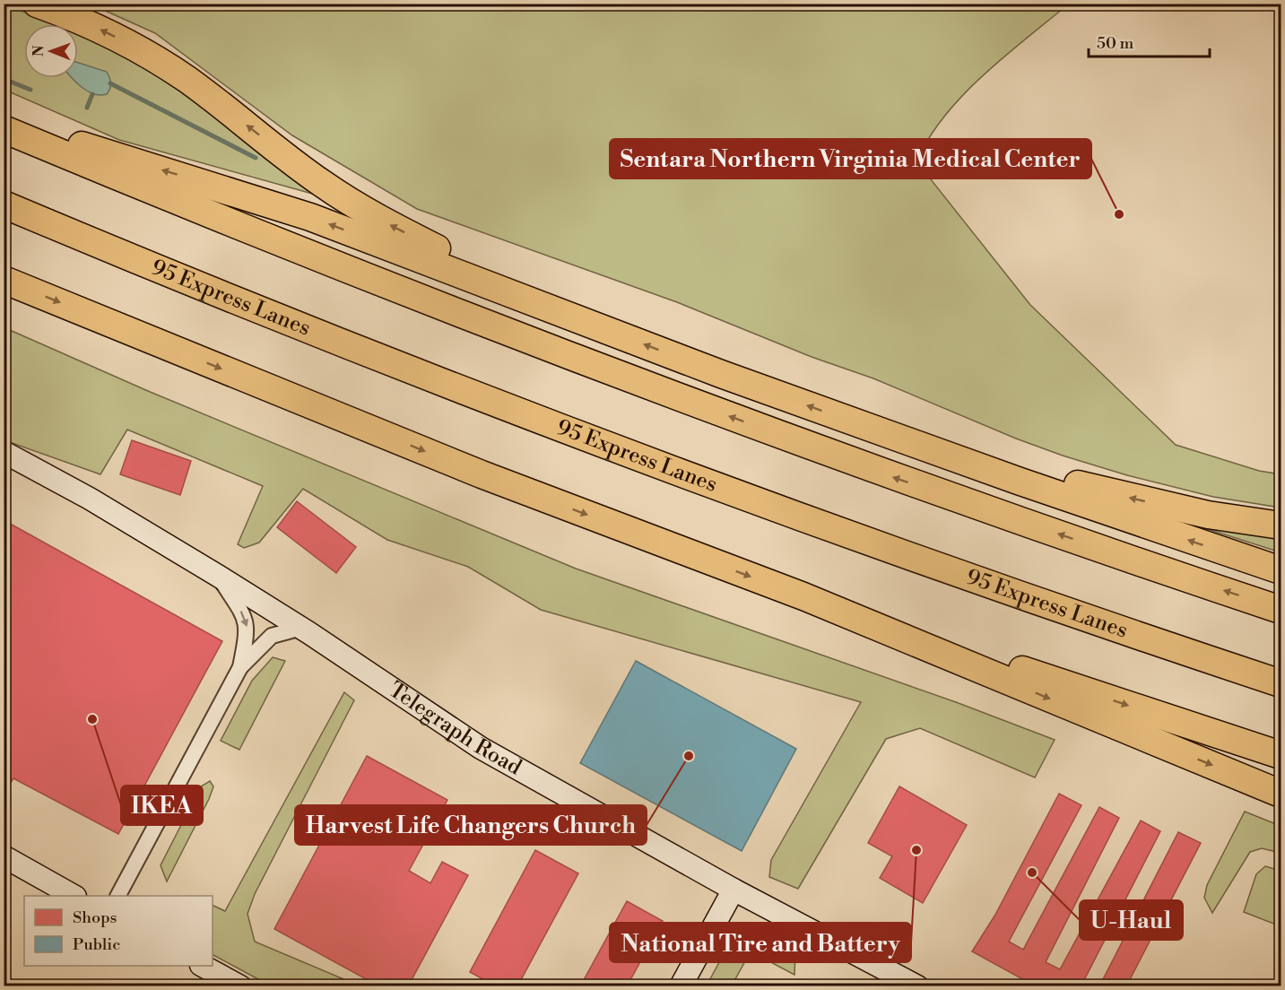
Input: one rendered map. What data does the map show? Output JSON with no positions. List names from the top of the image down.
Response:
{
  "streets": {
    "highway": ["95 Express Lanes"],
    "main road": ["Telegraph Road"]
  },
  "places": [
    "Sentara Northern Virginia Medical Center",
    "IKEA",
    "Harvest Life Changers Church",
    "National Tire and Battery",
    "U-Haul"
  ],
  "legend": ["Shops", "Public"],
  "scale_bar": "50 m",
  "north": "left"
}
